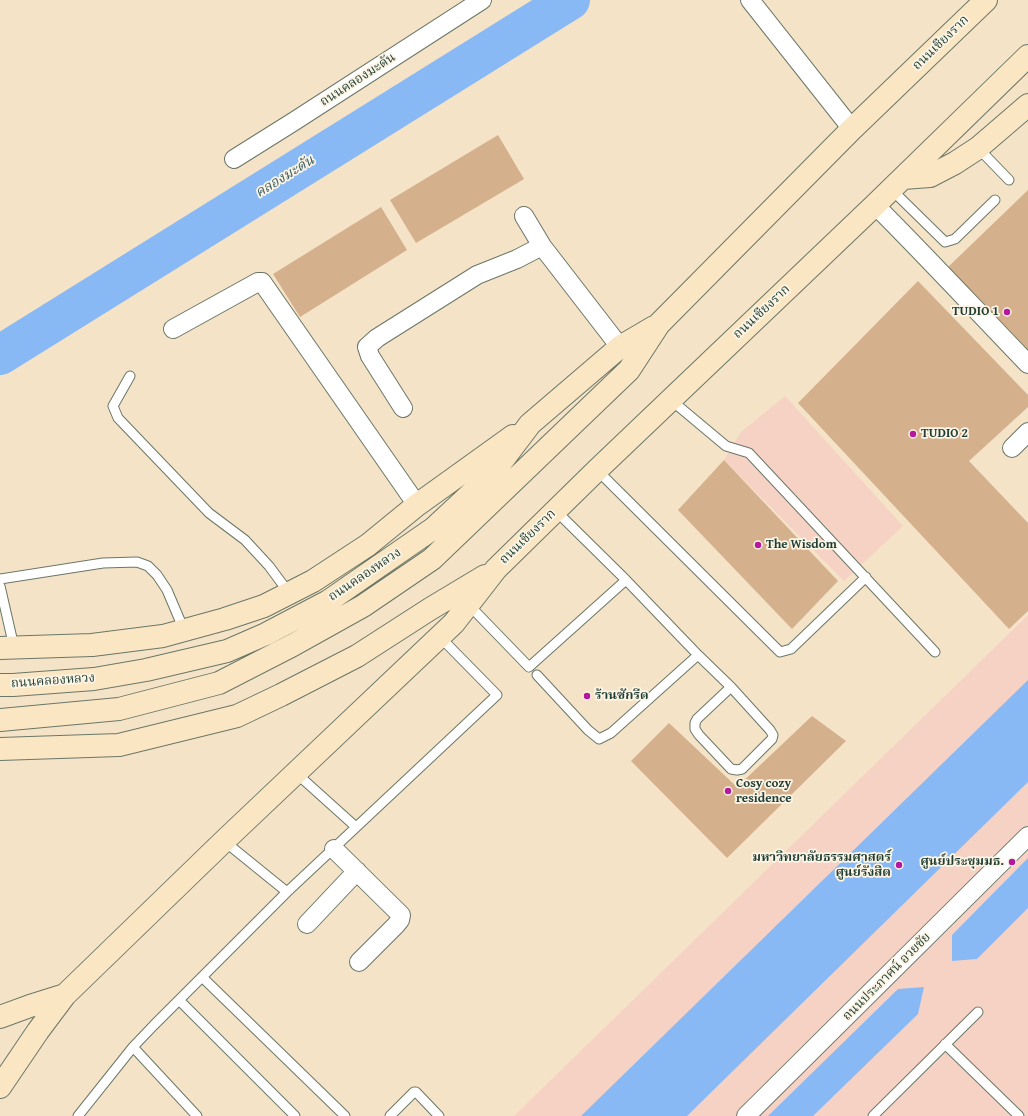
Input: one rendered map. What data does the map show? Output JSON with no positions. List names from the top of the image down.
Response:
{
  "streets": {
    "main road": ["ถนนเชียงราก", "ถนนคลองหลวง"],
    "street": ["ถนนคลองมะดัน", "ถนนประภาศน์ อวยชัย"]
  },
  "crossings": [
    ["ถนนเชียงราก", "ถนนคลองหลวง"]
  ],
  "water": ["คลองมะดัน"],
  "places": [
    "TUDIO 1",
    "TUDIO 2",
    "The Wisdom",
    "ร้านซักรีด",
    "Cosy cozy residence",
    "ศูนย์ประชุมมธ.",
    "มหาวิทยาลัยธรรมศาสตร์ ศูนย์รังสิต"
  ]
}
